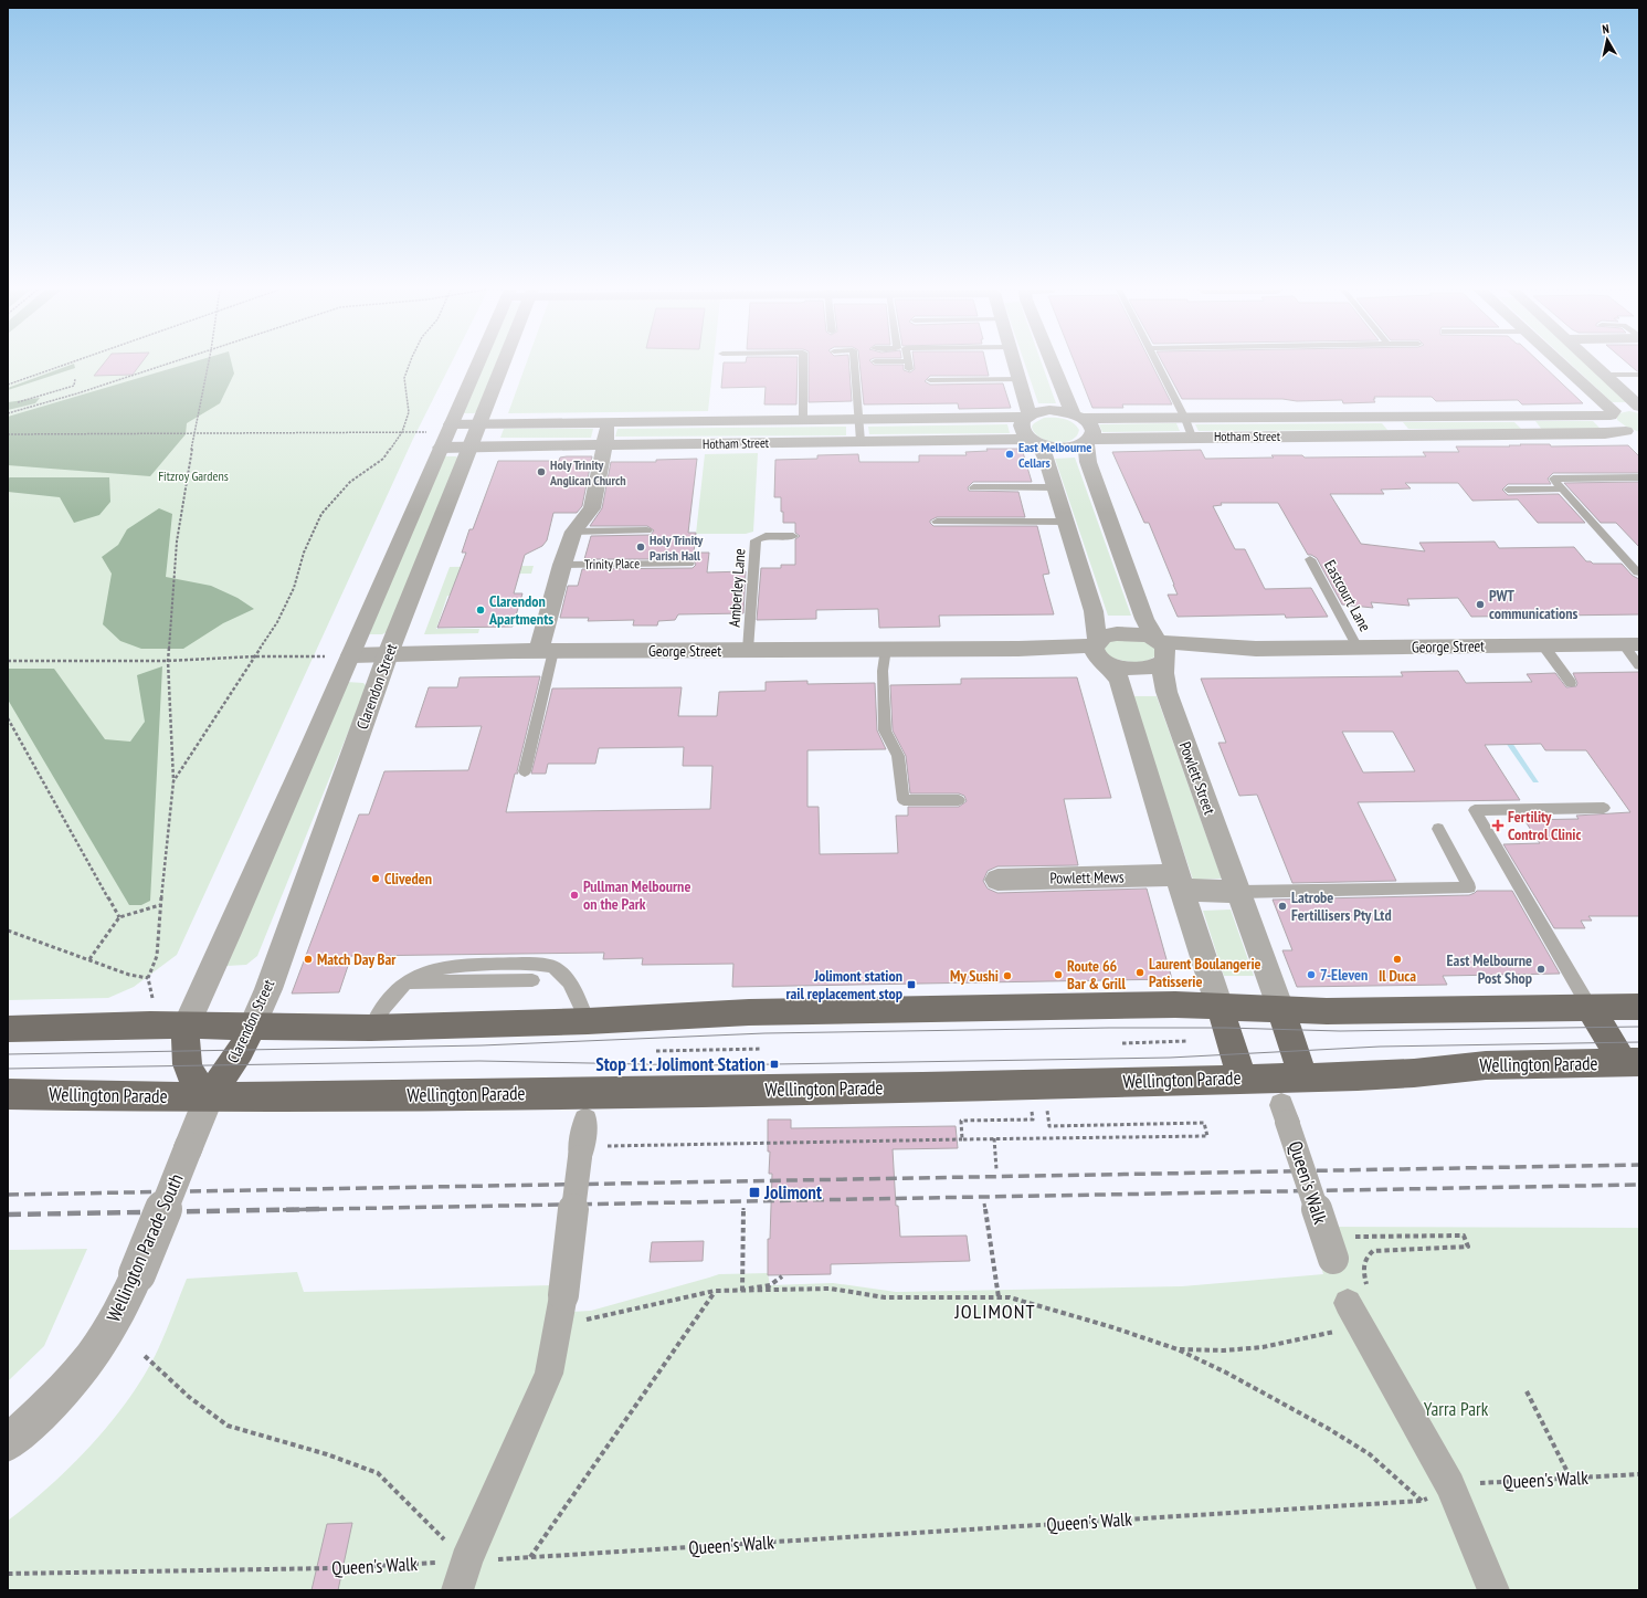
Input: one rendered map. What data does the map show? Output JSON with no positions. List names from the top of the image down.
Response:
{
  "streets": {
    "main road": ["Clarendon Street", "Powlett Street", "Wellington Parade"],
    "street": [
      "Hotham Street",
      "Trinity Place",
      "George Street",
      "Powlett Mews",
      "Queen's Walk",
      "Wellington Parade South"
    ],
    "lane": ["Amberley Lane", "Eastcourt Lane"]
  },
  "crossings": [
    ["Hotham Street", "Trinity Place"],
    ["Hotham Street", "Clarendon Street"],
    ["Hotham Street", "Powlett Street"],
    ["Trinity Place", "George Street"],
    ["Amberley Lane", "George Street"],
    ["Eastcourt Lane", "George Street"],
    ["George Street", "Clarendon Street"],
    ["George Street", "Powlett Street"],
    ["Clarendon Street", "Wellington Parade"],
    ["Clarendon Street", "Wellington Parade South"],
    ["Powlett Street", "Wellington Parade"],
    ["Wellington Parade", "Wellington Parade South"]
  ],
  "districts": ["JOLIMONT"],
  "parks": ["Fitzroy Gardens", "Yarra Park"],
  "places": {
    "other": [
      "East Melbourne Cellars",
      "Holy Trinity Anglican Church",
      "Holy Trinity Parish Hall",
      "PWT communications",
      "Clarendon Apartments",
      "Cliveden",
      "Pullman Melbourne on the Park",
      "Latrobe Fertillisers Pty Ltd",
      "Match Day Bar",
      "Il Duca",
      "East Melbourne Post Shop",
      "Laurent Boulangerie Patisserie",
      "Route 66 Bar & Grill",
      "7-Eleven",
      "My Sushi"
    ],
    "health": ["Fertility Control Clinic"],
    "transit": ["Jolimont station rail replacement stop", "Stop 11: Jolimont Station", "Jolimont"]
  },
  "north": "top"
}
